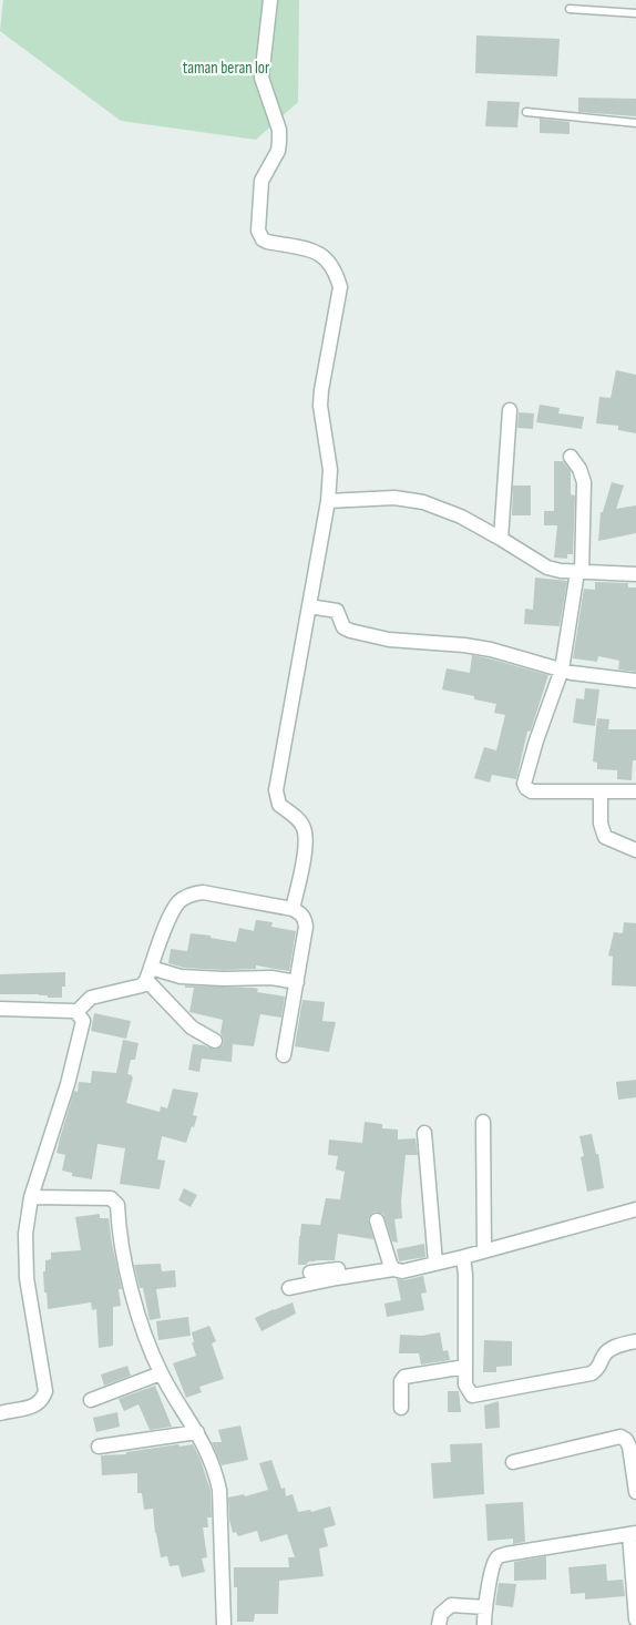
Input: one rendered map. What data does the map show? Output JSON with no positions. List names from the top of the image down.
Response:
{
  "parks": ["taman beran lor"]
}
